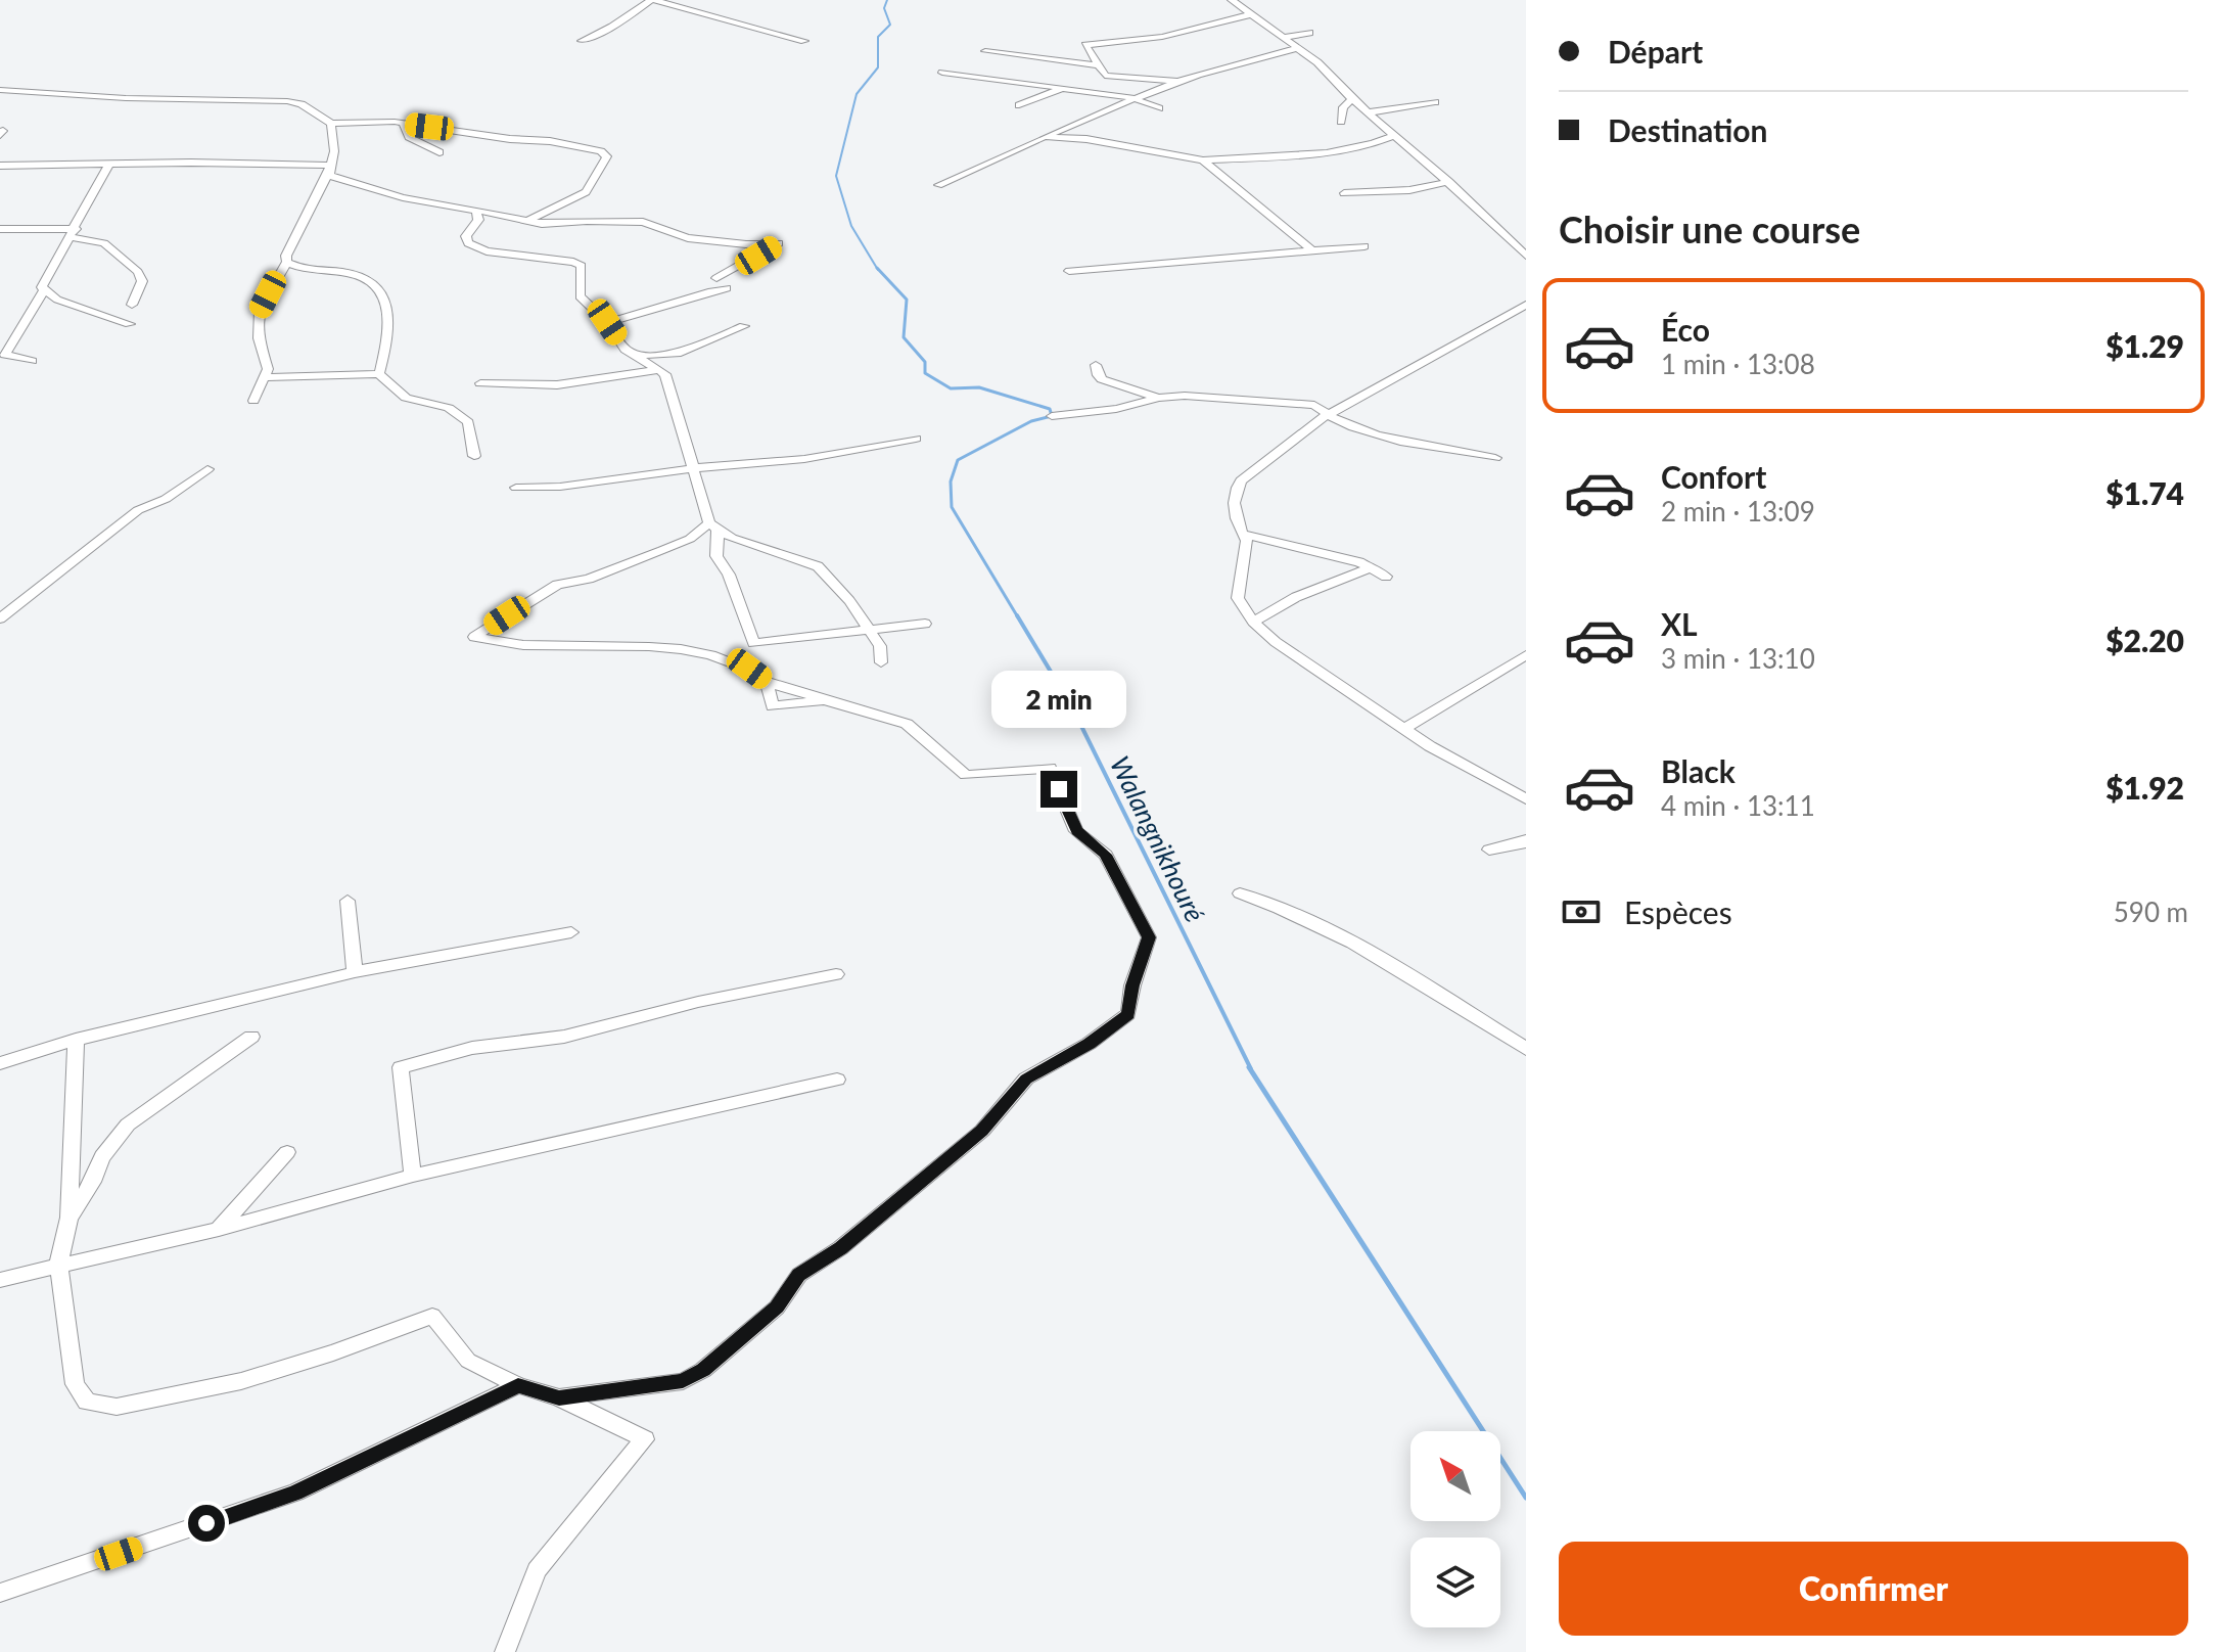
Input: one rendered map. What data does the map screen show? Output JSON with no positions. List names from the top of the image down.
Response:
{
  "water": ["Walangnikhouré"],
  "north": "top left",
  "page": {
    "banner": ["Départ", "Destination"],
    "heading": "Choisir une course",
    "list": [
      {
        "name": "Éco",
        "note": "1 min · 13:08",
        "value": "$1.29"
      },
      {
        "name": "Confort",
        "note": "2 min · 13:09",
        "value": "$1.74"
      },
      {
        "name": "XL",
        "note": "3 min · 13:10",
        "value": "$2.20"
      },
      {
        "name": "Black",
        "note": "4 min · 13:11",
        "value": "$1.92"
      }
    ],
    "bubble": "2 min",
    "pay": ["Espèces", "590 m"],
    "buttons": "Confirmer"
  }
}
